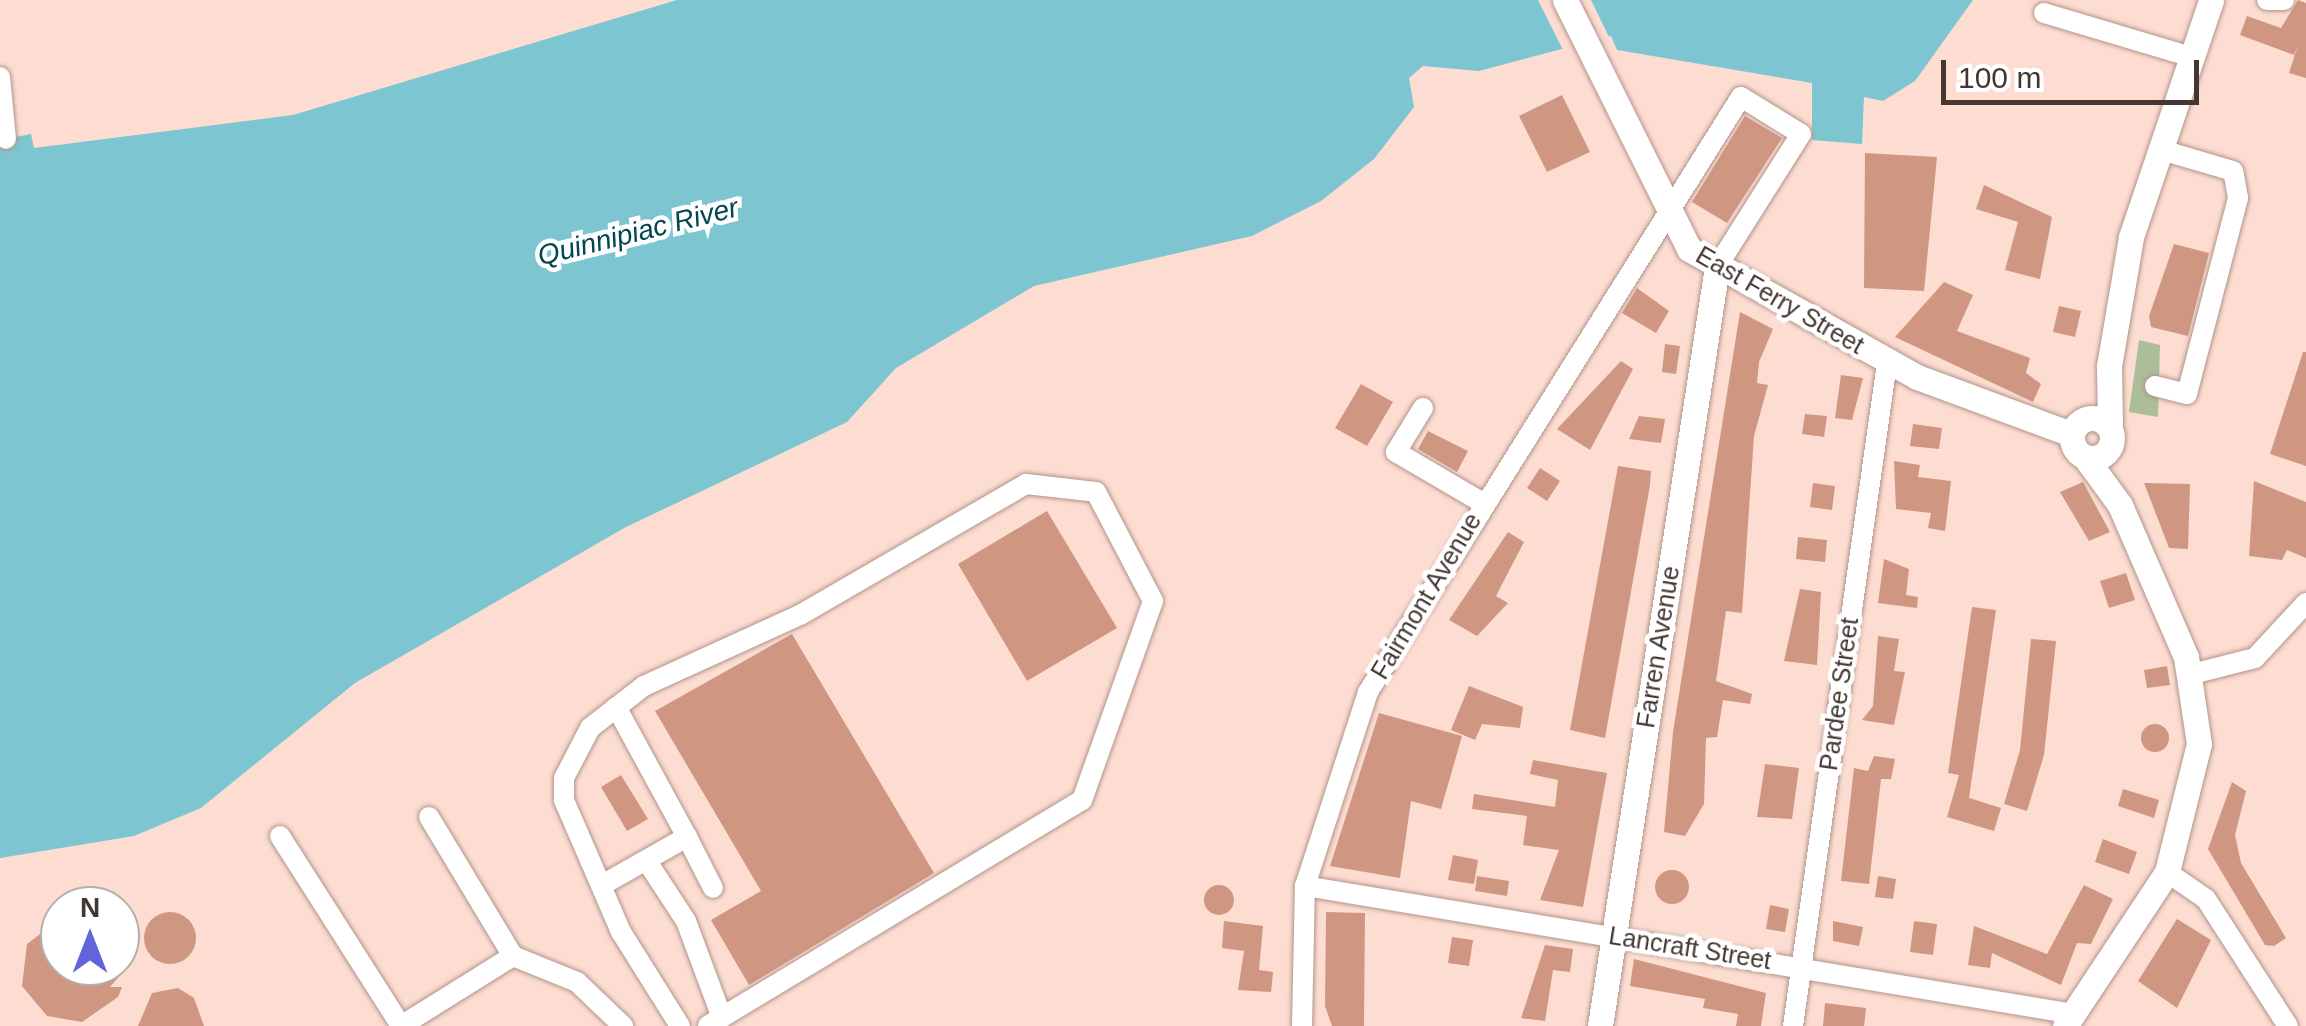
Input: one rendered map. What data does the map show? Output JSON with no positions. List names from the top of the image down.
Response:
{
  "streets": {
    "main road": ["East Ferry Street", "Farren Avenue"],
    "street": ["Fairmont Avenue", "Pardee Street", "Lancraft Street"]
  },
  "crossings": [
    ["East Ferry Street", "Fairmont Avenue"],
    ["East Ferry Street", "Farren Avenue"],
    ["East Ferry Street", "Pardee Street"],
    ["Fairmont Avenue", "Farren Avenue"],
    ["Fairmont Avenue", "Lancraft Street"],
    ["Farren Avenue", "Lancraft Street"],
    ["Pardee Street", "Lancraft Street"]
  ],
  "water": ["Quinnipiac River"],
  "scale_bar": "100 m",
  "north": "top"
}
